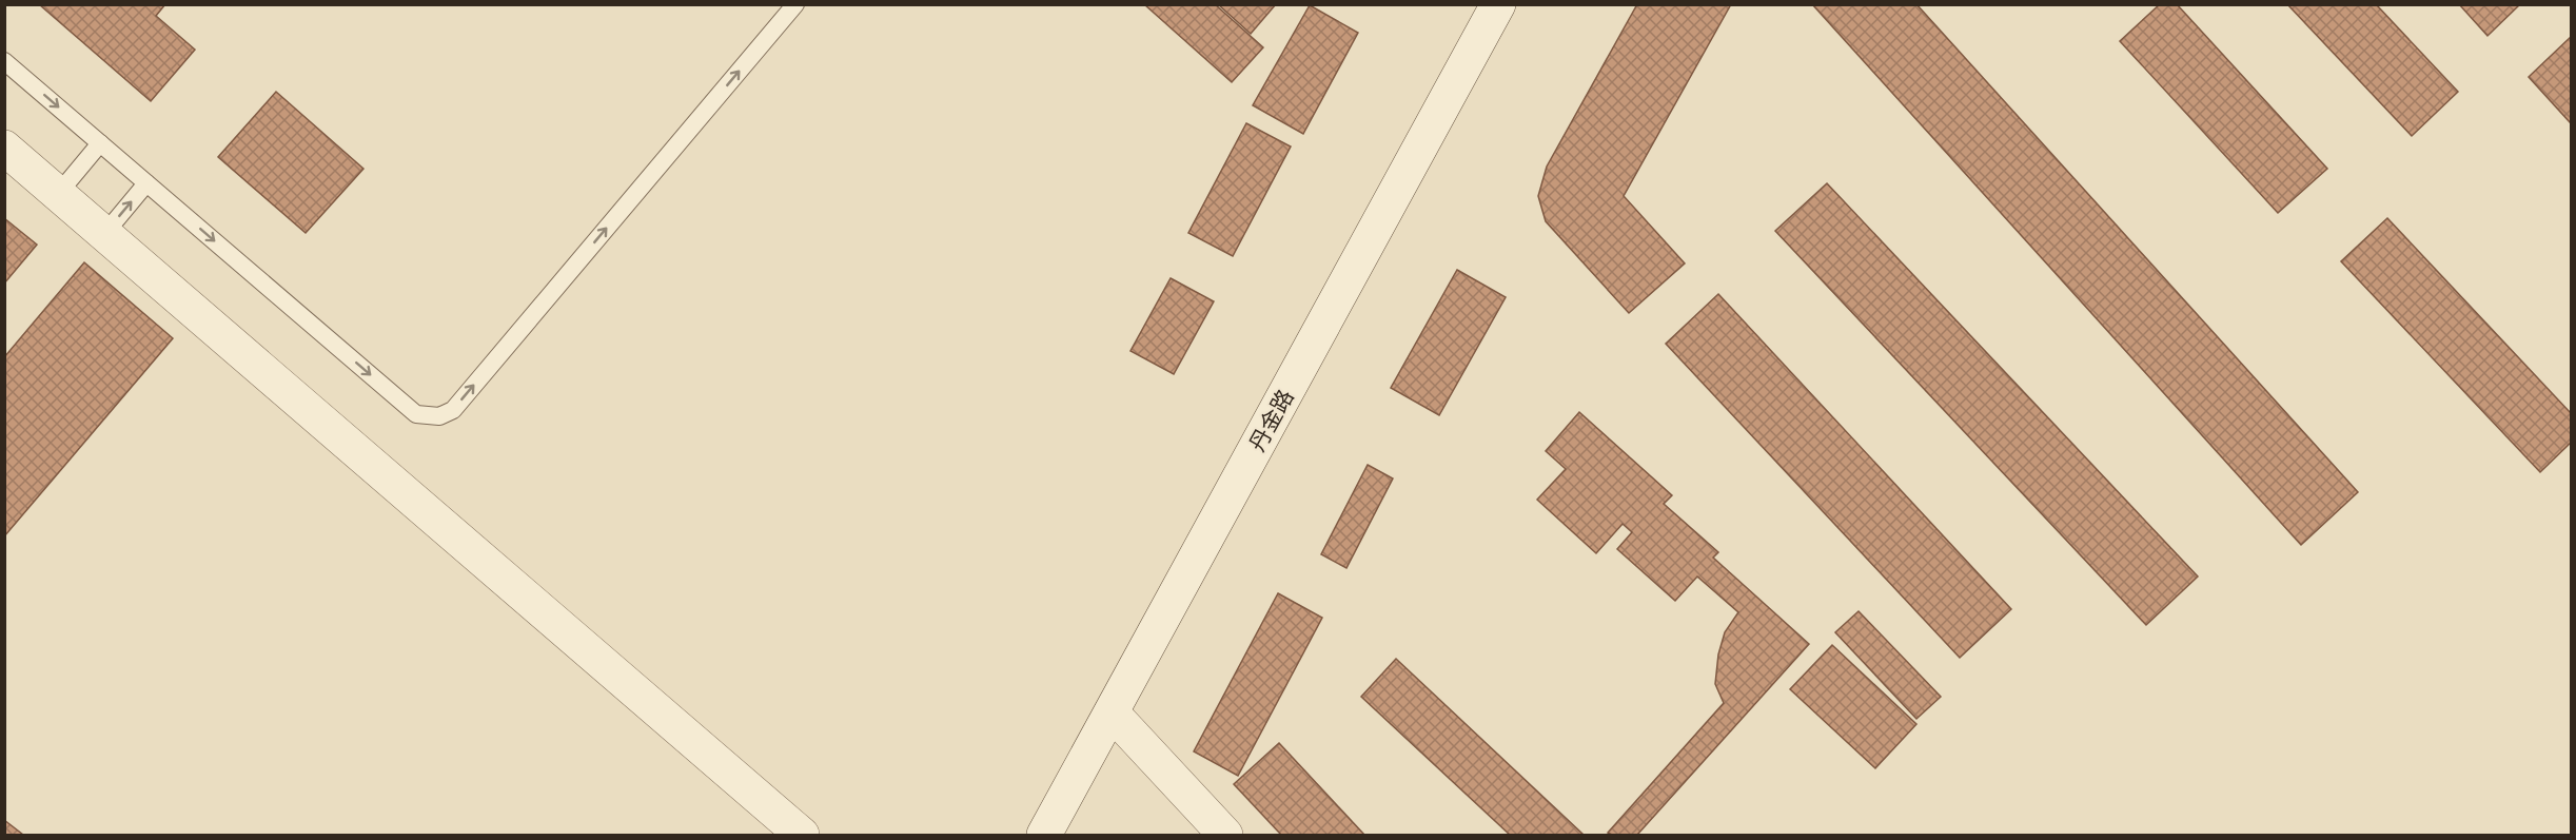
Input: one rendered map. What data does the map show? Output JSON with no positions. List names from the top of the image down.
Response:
{
  "streets": {
    "street": ["丹金路"]
  }
}
